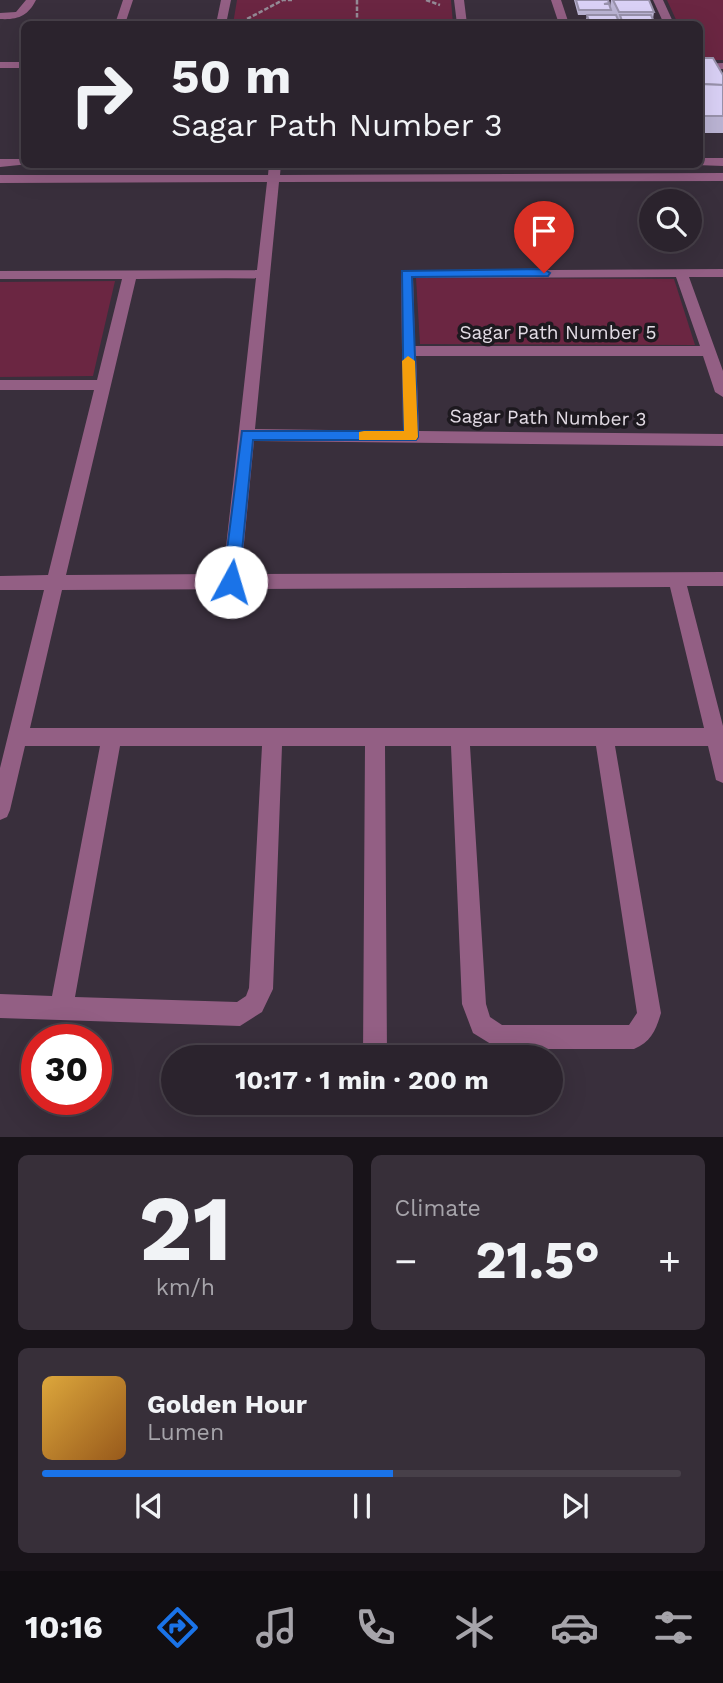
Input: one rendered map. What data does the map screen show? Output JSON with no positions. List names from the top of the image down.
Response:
{
  "streets": {
    "street": ["Sagar Path Number 5", "Sagar Path Number 3"]
  },
  "page": {
    "turn": ["50 m", "Sagar Path Number 3"],
    "limit": "30",
    "trip": "10:17 · 1 min · 200 m",
    "tile": [
      ["21", "km/h"],
      "Climate"
    ],
    "heat": ["−", "21.5°", "+"],
    "song": ["Golden Hour", "Lumen"],
    "tabs": "10:16"
  }
}
